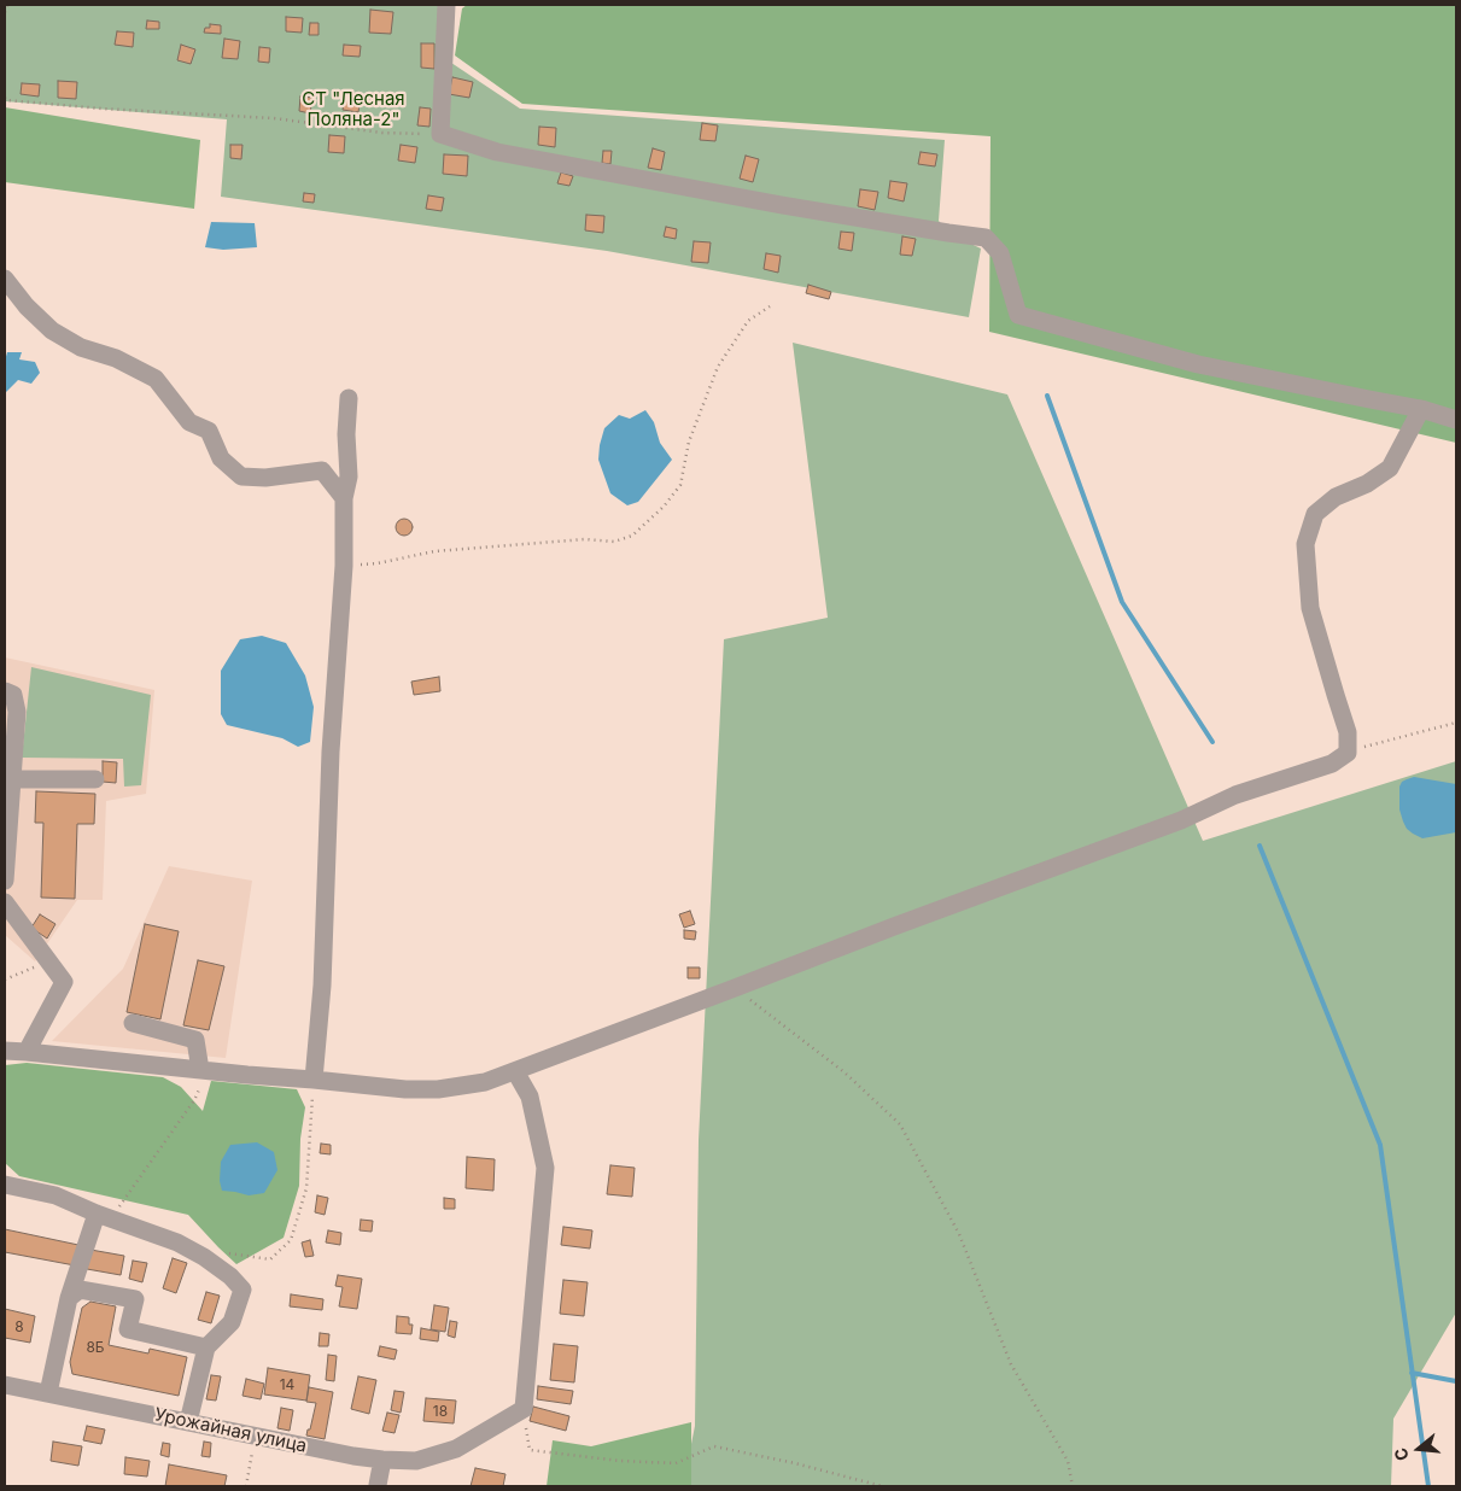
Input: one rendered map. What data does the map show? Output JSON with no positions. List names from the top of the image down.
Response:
{
  "streets": {
    "street": ["Урожайная улица"]
  },
  "parks": ["СТ \"Лесная Поляна-2\""],
  "house_numbers": [
    "8",
    "8Б",
    "14",
    "18"
  ],
  "north": "left"
}
